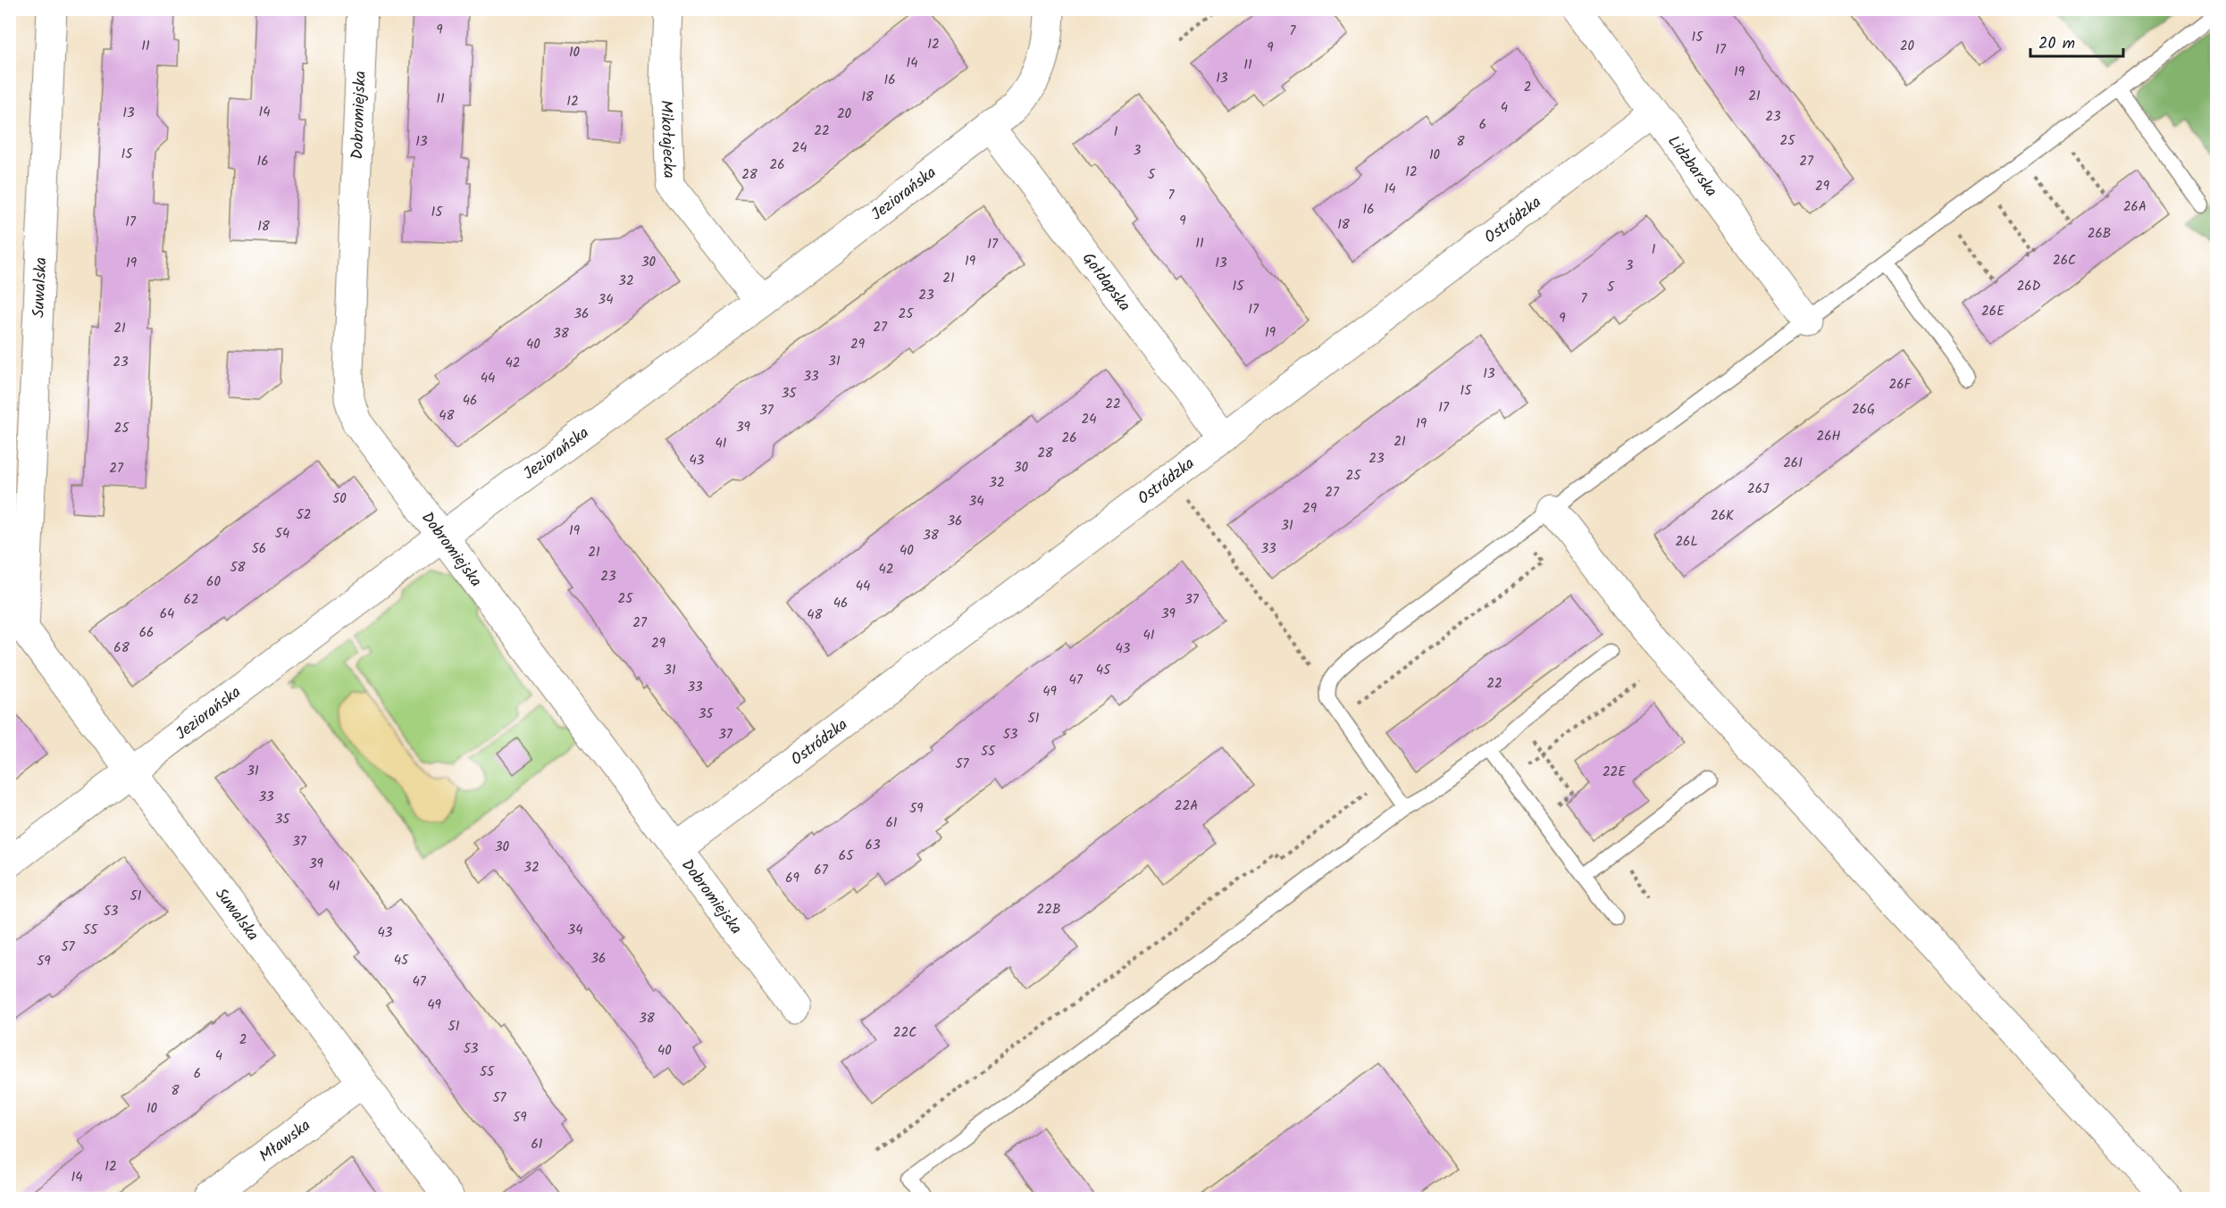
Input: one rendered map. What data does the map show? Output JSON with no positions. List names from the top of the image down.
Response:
{
  "streets": {
    "street": [
      "Dobromiejska",
      "Mikołajecka",
      "Lidzbarska",
      "Jeziorańska",
      "Ostródzka",
      "Gołdapska",
      "Suwalska",
      "Mławska"
    ]
  },
  "crossings": [
    ["Dobromiejska", "Jeziorańska"],
    ["Dobromiejska", "Ostródzka"],
    ["Mikołajecka", "Jeziorańska"],
    ["Lidzbarska", "Ostródzka"],
    ["Jeziorańska", "Gołdapska"],
    ["Jeziorańska", "Suwalska"],
    ["Ostródzka", "Gołdapska"],
    ["Suwalska", "Mławska"]
  ],
  "house_numbers": [
    "9",
    "7",
    "15",
    "12",
    "11",
    "20",
    "9",
    "17",
    "10",
    "14",
    "11",
    "19",
    "13",
    "16",
    "2",
    "21",
    "18",
    "11",
    "12",
    "4",
    "14",
    "13",
    "20",
    "23",
    "6",
    "22",
    "1",
    "25",
    "13",
    "8",
    "24",
    "3",
    "15",
    "10",
    "16",
    "27",
    "26",
    "12",
    "28",
    "5",
    "29",
    "14",
    "7",
    "26A",
    "16",
    "15",
    "9",
    "17",
    "18",
    "18",
    "26B",
    "11",
    "17",
    "1",
    "26C",
    "19",
    "30",
    "19",
    "13",
    "3",
    "21",
    "32",
    "15",
    "26D",
    "5",
    "23",
    "7",
    "34",
    "17",
    "26E",
    "36",
    "25",
    "9",
    "27",
    "21",
    "19",
    "38",
    "40",
    "29",
    "31",
    "23",
    "42",
    "13",
    "33",
    "44",
    "26F",
    "15",
    "35",
    "46",
    "22",
    "17",
    "26G",
    "37",
    "48",
    "24",
    "19",
    "39",
    "25",
    "26H",
    "26",
    "21",
    "41",
    "28",
    "23",
    "43",
    "26I",
    "30",
    "27",
    "25",
    "32",
    "26J",
    "27",
    "50",
    "34",
    "29",
    "52",
    "26K",
    "36",
    "31",
    "19",
    "54",
    "38",
    "26L",
    "56",
    "33",
    "40",
    "21",
    "58",
    "42",
    "23",
    "60",
    "44",
    "25",
    "62",
    "37",
    "46",
    "64",
    "39",
    "48",
    "27",
    "66",
    "41",
    "29",
    "68",
    "43",
    "31",
    "45",
    "47",
    "22",
    "33",
    "49",
    "35",
    "51",
    "37",
    "53",
    "55",
    "57",
    "31",
    "22E",
    "33",
    "22A",
    "59",
    "35",
    "61",
    "37",
    "63",
    "30",
    "65",
    "39",
    "32",
    "67",
    "69",
    "41",
    "51",
    "22B",
    "53",
    "55",
    "34",
    "43",
    "57",
    "36",
    "45",
    "59",
    "47",
    "49",
    "38",
    "51",
    "22C",
    "2",
    "53",
    "40",
    "4",
    "55",
    "6",
    "8",
    "57",
    "10",
    "59",
    "61",
    "12",
    "14"
  ],
  "scale_bar": "20 m"
}
